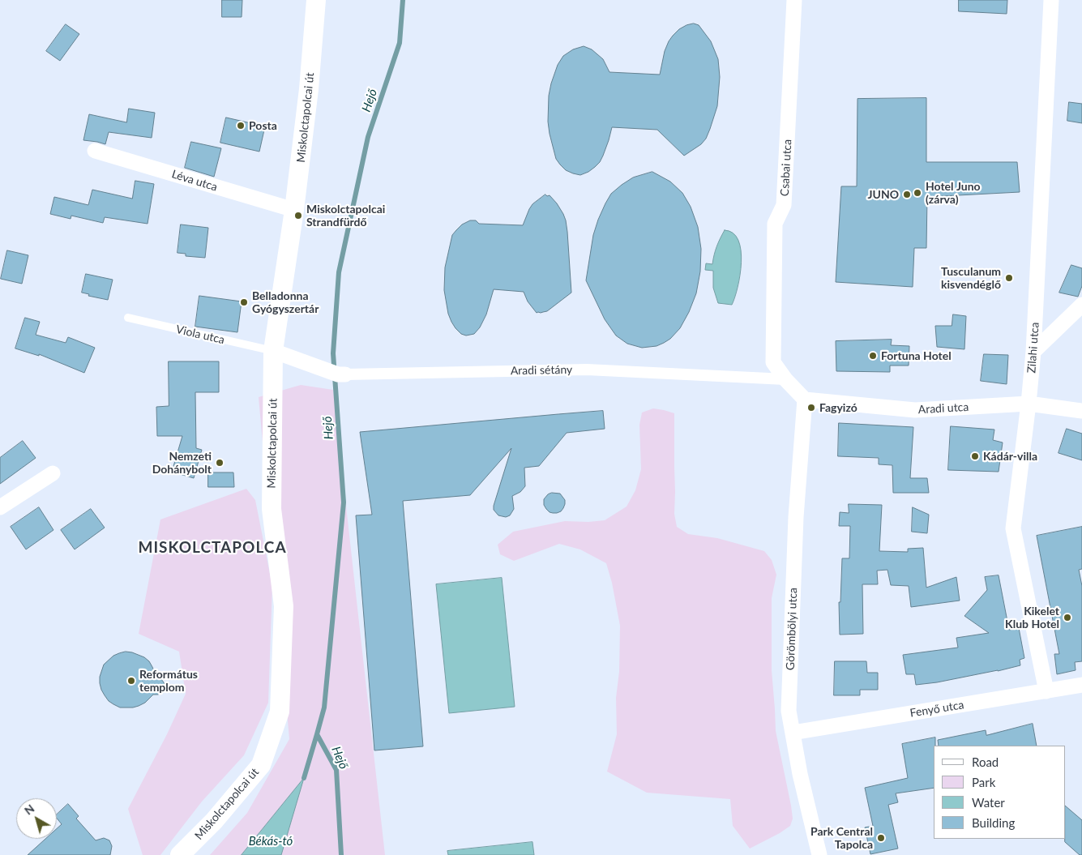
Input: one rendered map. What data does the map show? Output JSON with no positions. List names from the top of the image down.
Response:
{
  "streets": {
    "street": [
      "Miskolctapolcai út",
      "Csabai utca",
      "Léva utca",
      "Zilahi utca",
      "Aradi sétány",
      "Aradi utca",
      "Görömbölyi utca",
      "Fenyő utca"
    ],
    "lane": ["Viola utca"]
  },
  "crossings": [
    ["Miskolctapolcai út", "Léva utca"],
    ["Miskolctapolcai út", "Viola utca"],
    ["Miskolctapolcai út", "Aradi sétány"],
    ["Csabai utca", "Aradi sétány"],
    ["Viola utca", "Aradi sétány"],
    ["Zilahi utca", "Aradi utca"],
    ["Zilahi utca", "Fenyő utca"],
    ["Aradi utca", "Görömbölyi utca"],
    ["Görömbölyi utca", "Fenyő utca"]
  ],
  "districts": ["MISKOLCTAPOLCA"],
  "water": ["Hejő", "Békás-tó"],
  "places": [
    "Posta",
    "Hotel Juno (zárva)",
    "JUNO",
    "Miskolctapolcai Strandfürdő",
    "Tusculanum kisvendéglő",
    "Belladonna Gyógyszertár",
    "Fortuna Hotel",
    "Fagyizó",
    "Kádár-villa",
    "Nemzeti Dohánybolt",
    "Kikelet Klub Hotel",
    "Református templom",
    "Park Central Tapolca"
  ],
  "legend": [
    "Road",
    "Park",
    "Water",
    "Building"
  ],
  "north": "top left"
}
